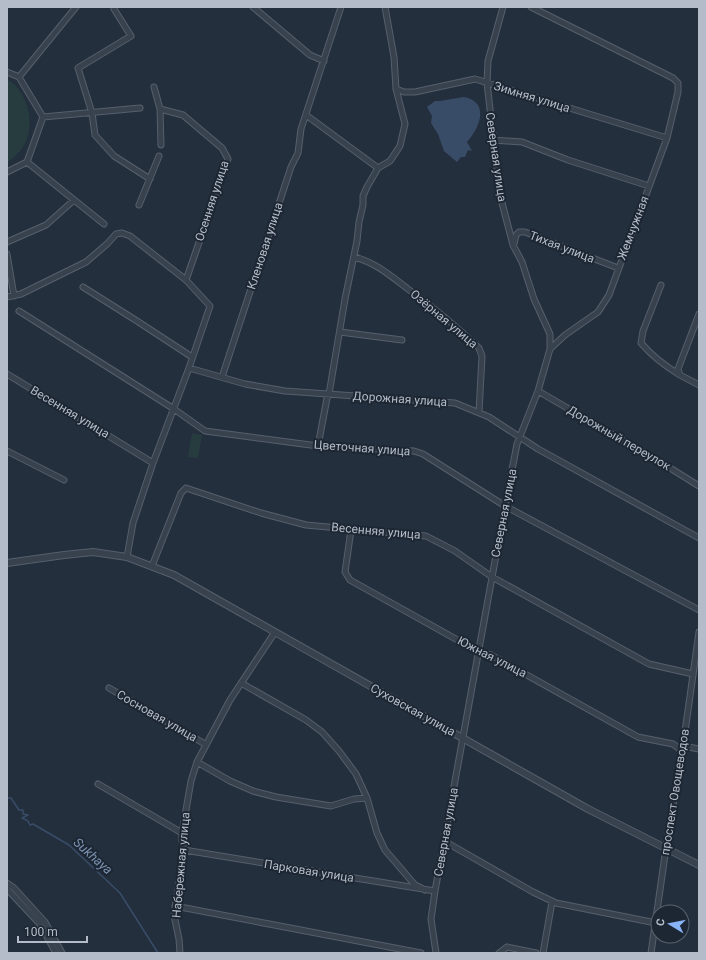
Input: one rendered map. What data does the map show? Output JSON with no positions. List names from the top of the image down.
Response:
{
  "streets": {
    "street": [
      "Зимняя улица",
      "Северная улица",
      "Осенняя улица",
      "Жемчужная",
      "Кленовая улица",
      "Тихая улица",
      "Озёрная улица",
      "Дорожная улица",
      "Весенняя улица",
      "Дорожный переулок",
      "Цветочная улица",
      "Южная улица",
      "Суховская улица",
      "Сосновая улица",
      "проспект Овощеводов",
      "Набережная улица",
      "Парковая улица"
    ]
  },
  "crossings": [
    ["Зимняя улица", "Северная улица"],
    ["Зимняя улица", "Жемчужная"],
    ["Северная улица", "Жемчужная"],
    ["Северная улица", "Тихая улица"],
    ["Северная улица", "Дорожная улица"],
    ["Северная улица", "Весенняя улица"],
    ["Северная улица", "Дорожный переулок"],
    ["Северная улица", "Цветочная улица"],
    ["Северная улица", "Южная улица"],
    ["Северная улица", "Суховская улица"],
    ["Северная улица", "Парковая улица"],
    ["Жемчужная", "Тихая улица"],
    ["Кленовая улица", "Дорожная улица"],
    ["Озёрная улица", "Дорожная улица"],
    ["Весенняя улица", "Южная улица"],
    ["Весенняя улица", "Суховская улица"],
    ["Весенняя улица", "проспект Овощеводов"],
    ["Южная улица", "проспект Овощеводов"],
    ["Суховская улица", "проспект Овощеводов"],
    ["Суховская улица", "Набережная улица"],
    ["Сосновая улица", "Набережная улица"],
    ["Набережная улица", "Парковая улица"]
  ],
  "water": ["Sukhaya"],
  "scale_bar": "100 m",
  "north": "left"
}
